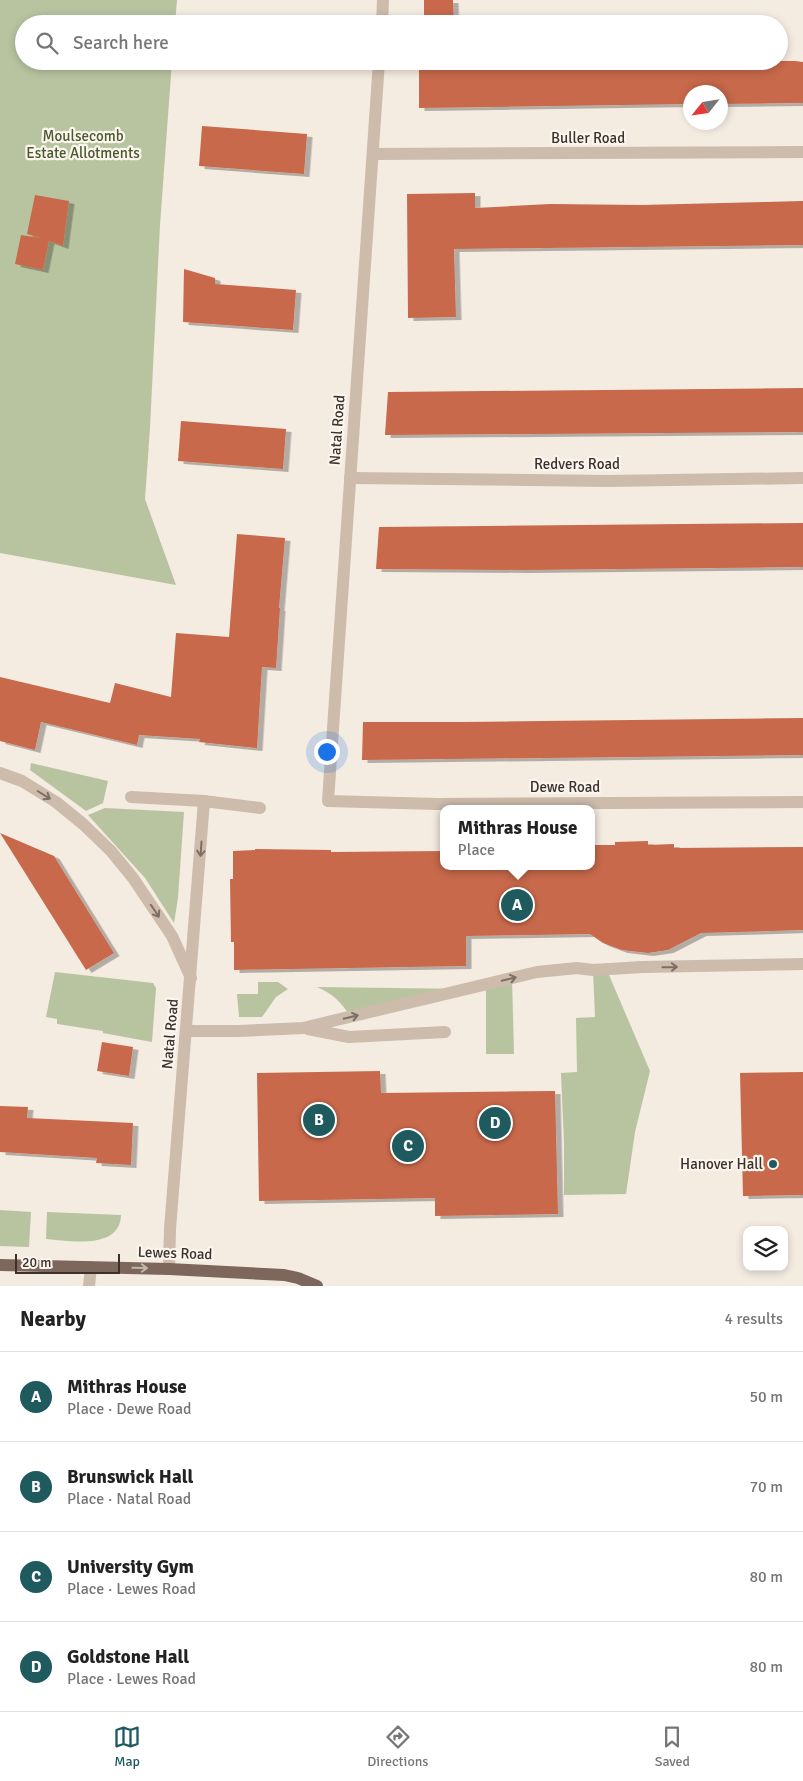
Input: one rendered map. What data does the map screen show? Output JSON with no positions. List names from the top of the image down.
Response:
{
  "streets": {
    "main road": ["Lewes Road"],
    "street": [
      "Buller Road",
      "Natal Road",
      "Redvers Road",
      "Dewe Road"
    ]
  },
  "crossings": [
    ["Buller Road", "Natal Road"],
    ["Natal Road", "Redvers Road"],
    ["Natal Road", "Dewe Road"],
    ["Natal Road", "Lewes Road"]
  ],
  "parks": ["Moulsecomb Estate Allotments"],
  "places": ["Hanover Hall"],
  "scale_bar": "20 m",
  "north": "bottom left",
  "page": {
    "search": "Search here",
    "popup": ["Mithras House", "Place"],
    "pins": [
      "A",
      "B",
      "D",
      "C"
    ],
    "scale": "20 m",
    "heading": ["Nearby", "4 results"],
    "list": [
      {
        "mark": "A",
        "name": "Mithras House",
        "note": "Place · Dewe Road",
        "value": "50 m"
      },
      {
        "mark": "B",
        "name": "Brunswick Hall",
        "note": "Place · Natal Road",
        "value": "70 m"
      },
      {
        "mark": "C",
        "name": "University Gym",
        "note": "Place · Lewes Road",
        "value": "80 m"
      },
      {
        "mark": "D",
        "name": "Goldstone Hall",
        "note": "Place · Lewes Road",
        "value": "80 m"
      }
    ],
    "nav": ["Map", "Directions", "Saved"]
  }
}
